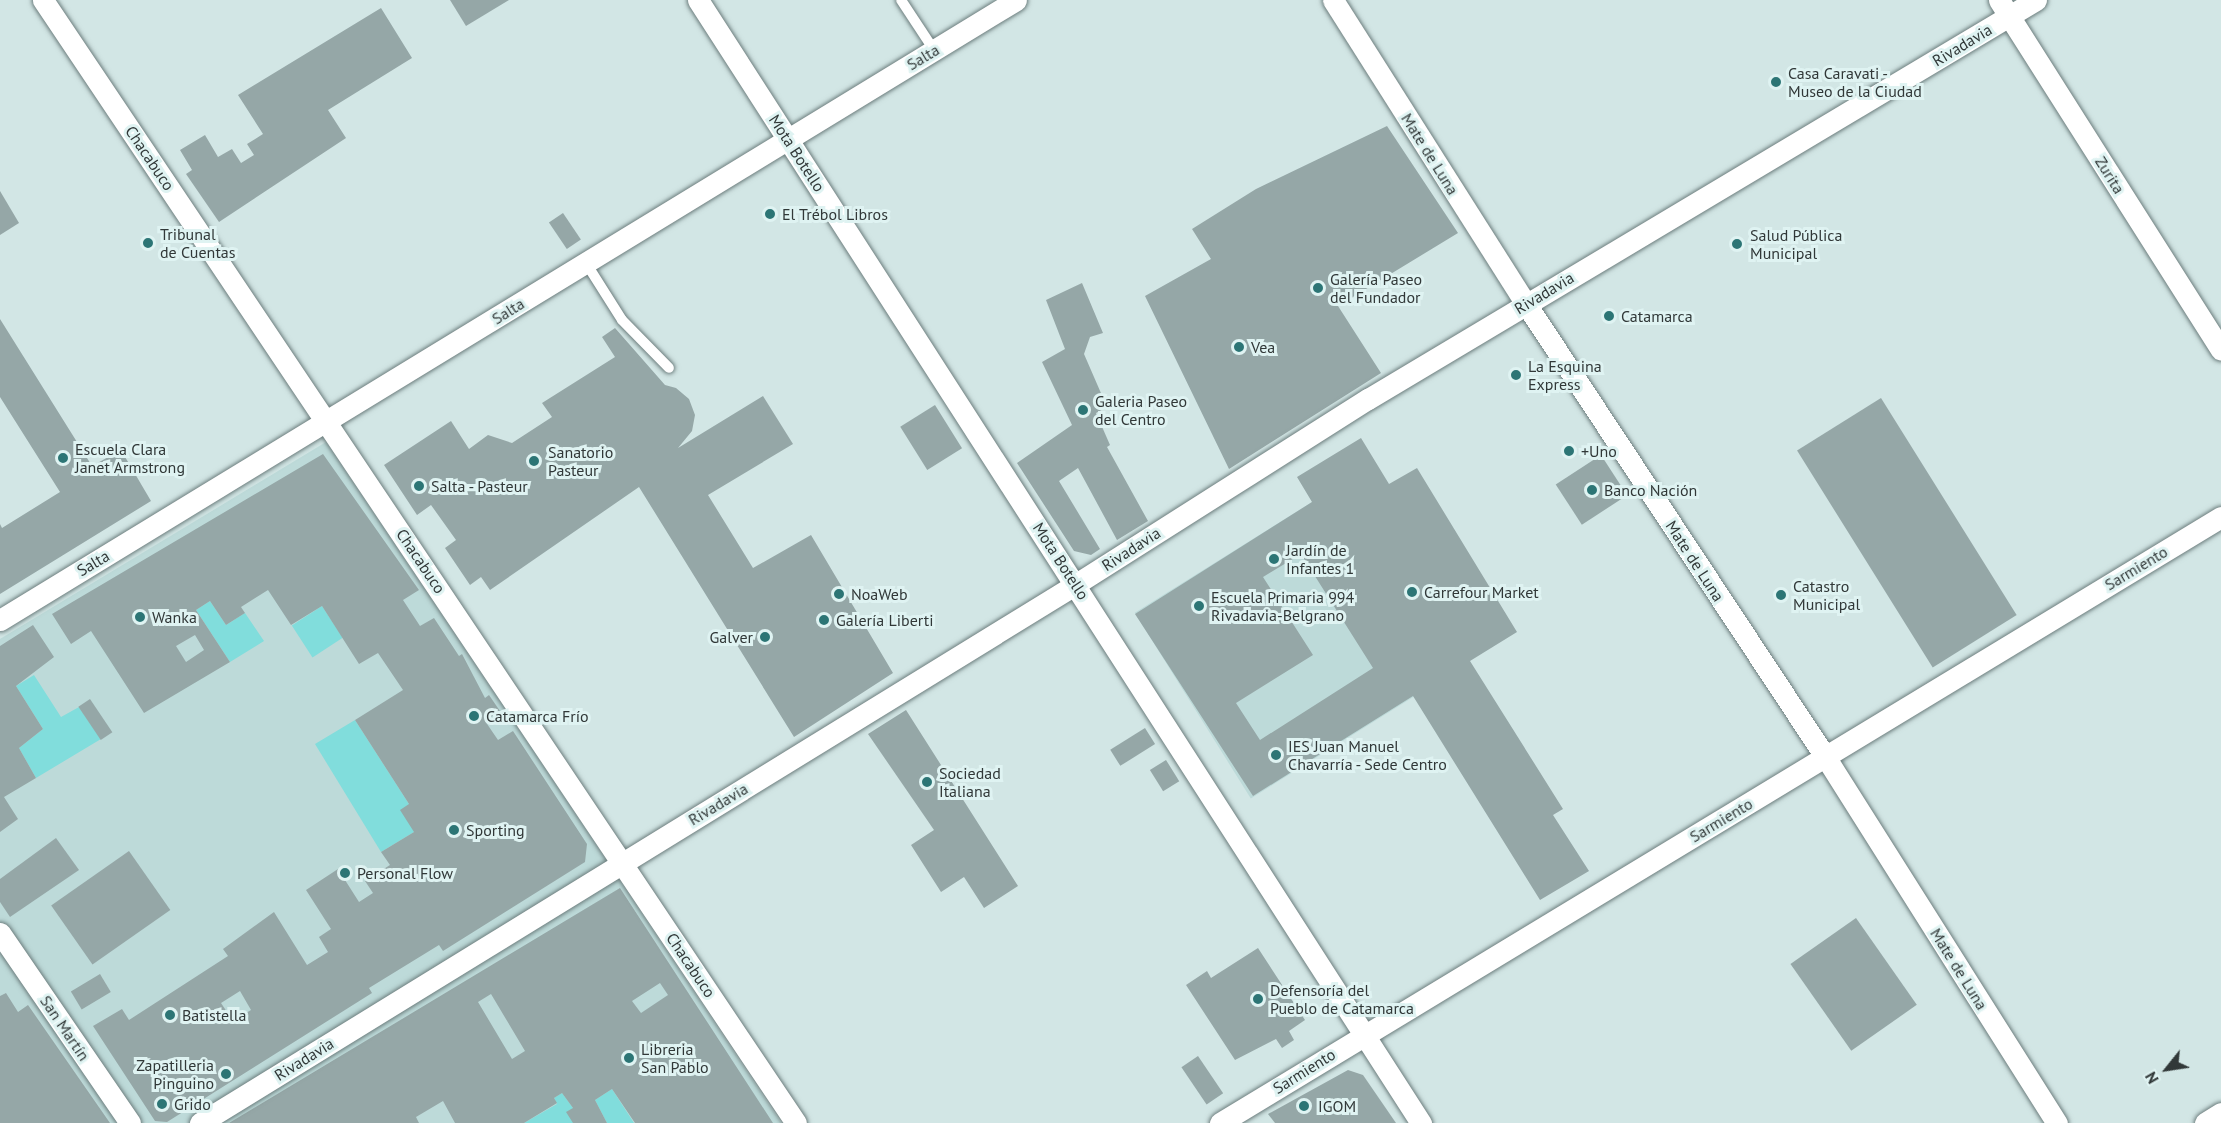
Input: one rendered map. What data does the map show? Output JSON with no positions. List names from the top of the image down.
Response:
{
  "streets": {
    "street": [
      "Rivadavia",
      "Salta",
      "Mota Botello",
      "Mate de Luna",
      "Chacabuco",
      "Zurita",
      "Sarmiento",
      "San Martín"
    ]
  },
  "crossings": [
    ["Rivadavia", "Mota Botello"],
    ["Rivadavia", "Mate de Luna"],
    ["Rivadavia", "Chacabuco"],
    ["Rivadavia", "Zurita"],
    ["Salta", "Mota Botello"],
    ["Salta", "Chacabuco"],
    ["Mota Botello", "Sarmiento"],
    ["Mate de Luna", "Sarmiento"]
  ],
  "places": [
    "Casa Caravati - Museo de la Ciudad",
    "El Trébol Libros",
    "Tribunal de Cuentas",
    "Salud Pública Municipal",
    "Galería Paseo del Fundador",
    "Catamarca",
    "Vea",
    "La Esquina Express",
    "Galeria Paseo del Centro",
    "+Uno",
    "Escuela Clara Janet Armstrong",
    "Sanatorio Pasteur",
    "Salta - Pasteur",
    "Banco Nación",
    "Jardín de Infantes 1",
    "Carrefour Market",
    "NoaWeb",
    "Catastro Municipal",
    "Escuela Primaria 994 Rivadavia-Belgrano",
    "Wanka",
    "Galería Liberti",
    "Galver",
    "Catamarca Frío",
    "IES Juan Manuel Chavarría - Sede Centro",
    "Sociedad Italiana",
    "Sporting",
    "Personal Flow",
    "Defensoría del Pueblo de Catamarca",
    "Batistella",
    "Libreria San Pablo",
    "Zapatilleria Pinguino",
    "Grido",
    "IGOM"
  ],
  "north": "bottom left"
}
